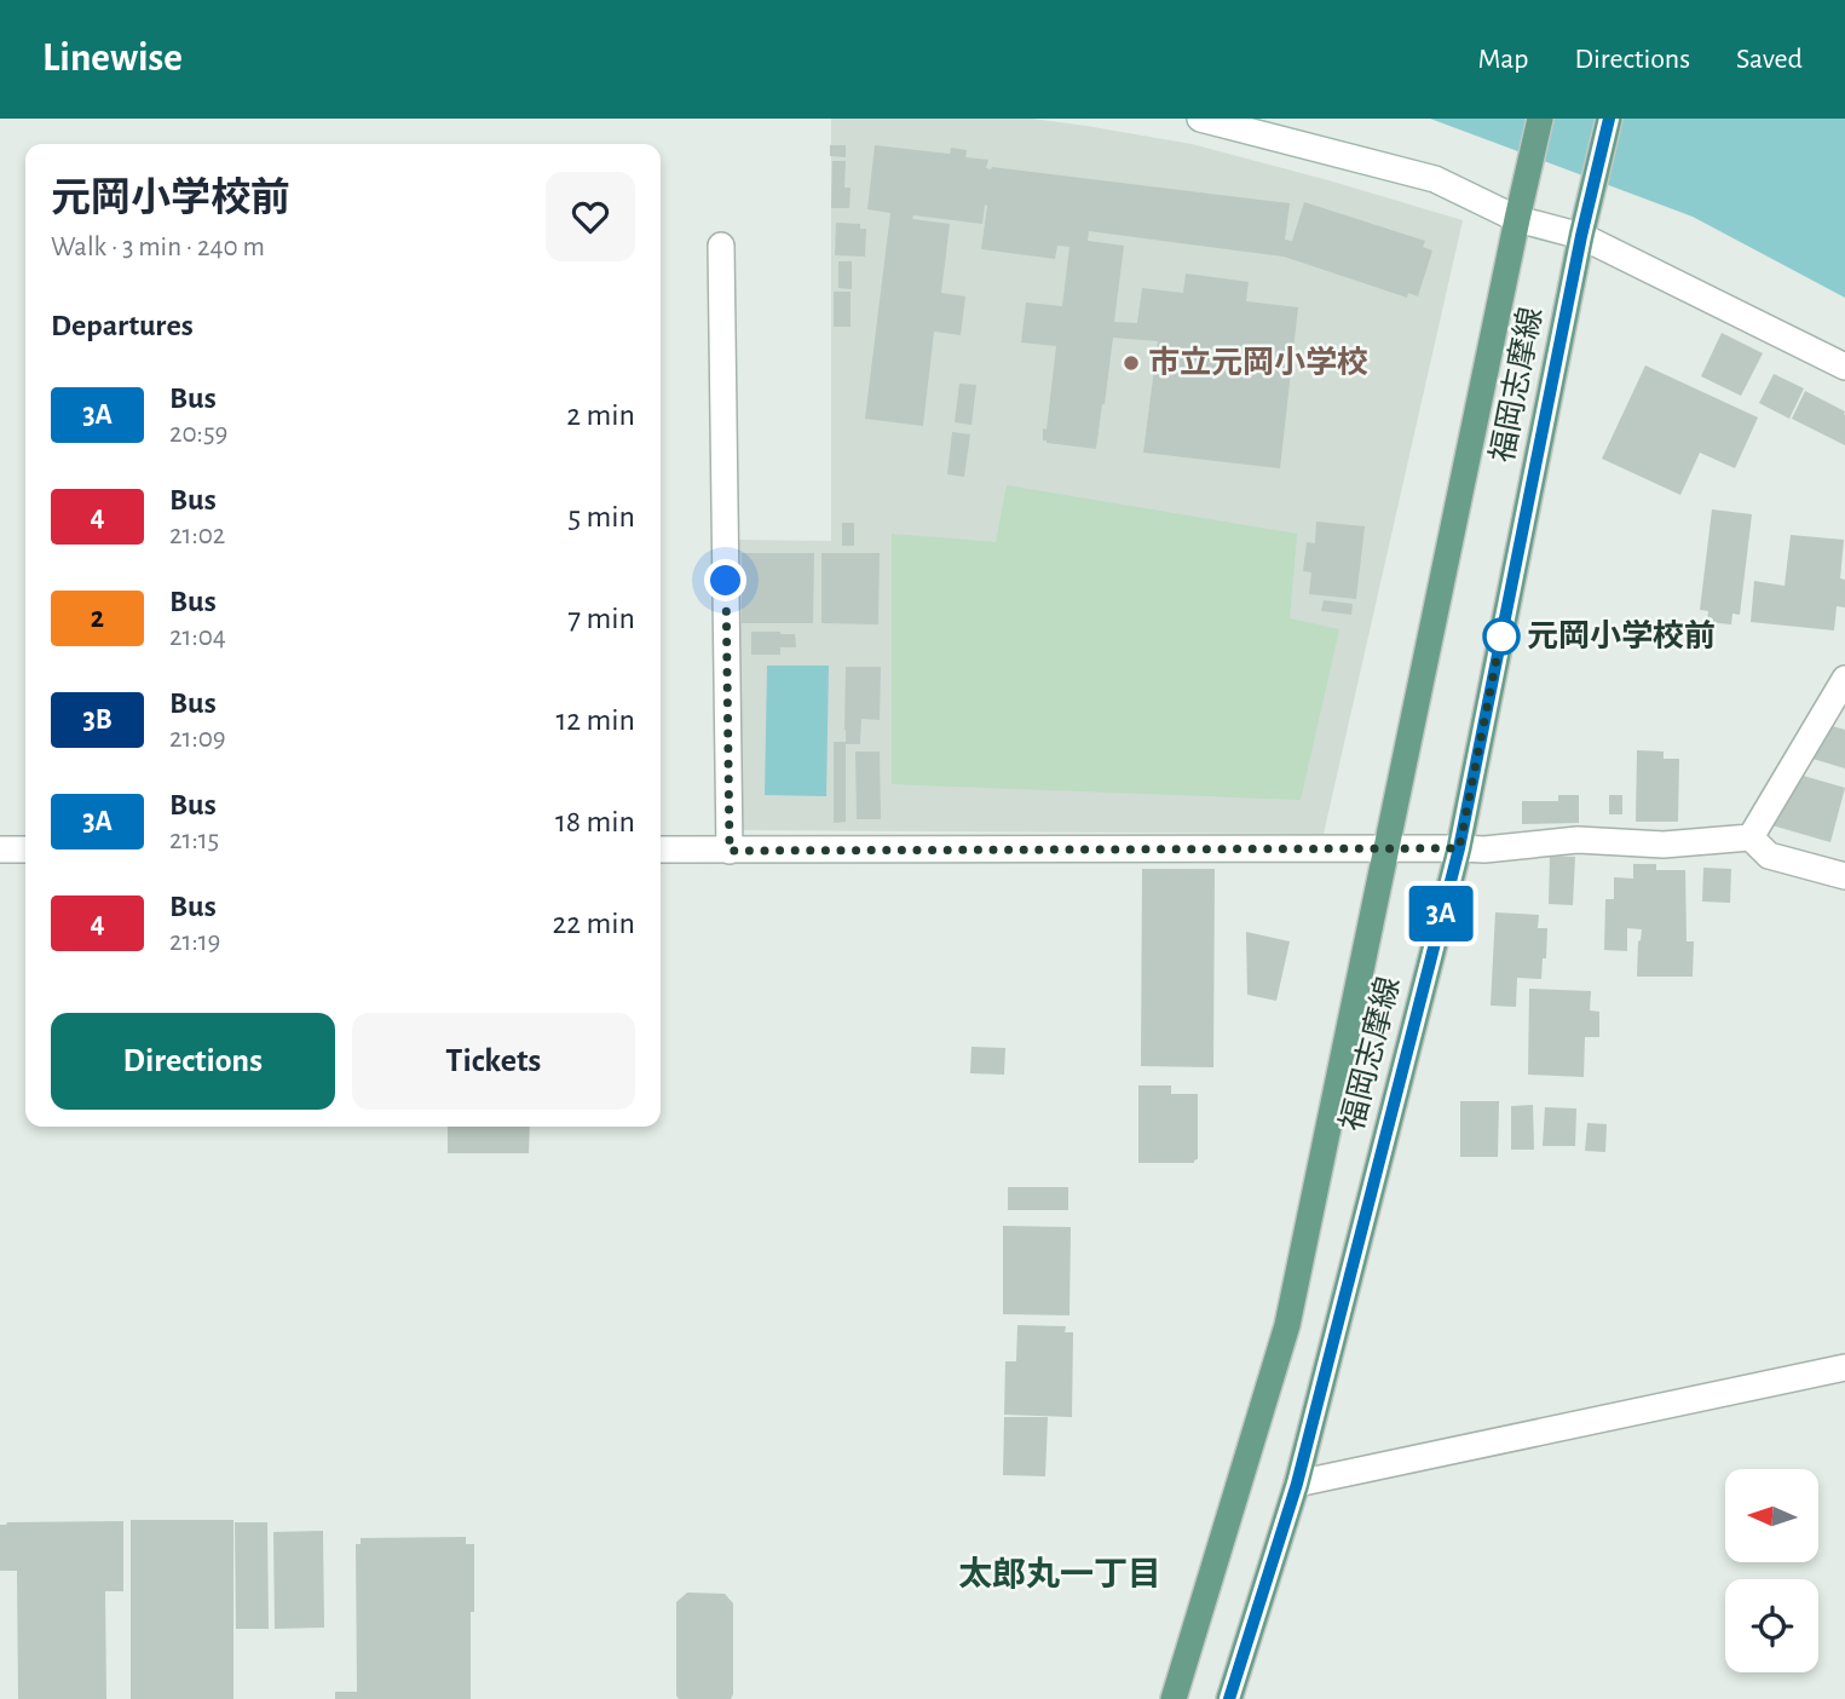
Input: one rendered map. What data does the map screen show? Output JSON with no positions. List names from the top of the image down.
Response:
{
  "streets": {
    "main road": ["福岡志摩線"]
  },
  "districts": ["太郎丸一丁目"],
  "places": ["市立元岡小学校", "元岡小学校前"],
  "lines": ["bus line 3A"],
  "north": "left",
  "page": {
    "header": "Linewise",
    "nav": ["Map", "Directions", "Saved"],
    "on_map": "3A",
    "heading": [
      ["元岡小学校前", "Walk · 3 min · 240 m"],
      "Departures"
    ],
    "list": [
      {
        "mark": "3A",
        "name": "Bus",
        "note": "20:59",
        "value": "2 min"
      },
      {
        "mark": "4",
        "name": "Bus",
        "note": "21:02",
        "value": "5 min"
      },
      {
        "mark": "2",
        "name": "Bus",
        "note": "21:04",
        "value": "7 min"
      },
      {
        "mark": "3B",
        "name": "Bus",
        "note": "21:09",
        "value": "12 min"
      },
      {
        "mark": "3A",
        "name": "Bus",
        "note": "21:15",
        "value": "18 min"
      },
      {
        "mark": "4",
        "name": "Bus",
        "note": "21:19",
        "value": "22 min"
      }
    ],
    "buttons": ["Directions", "Tickets"]
  }
}
